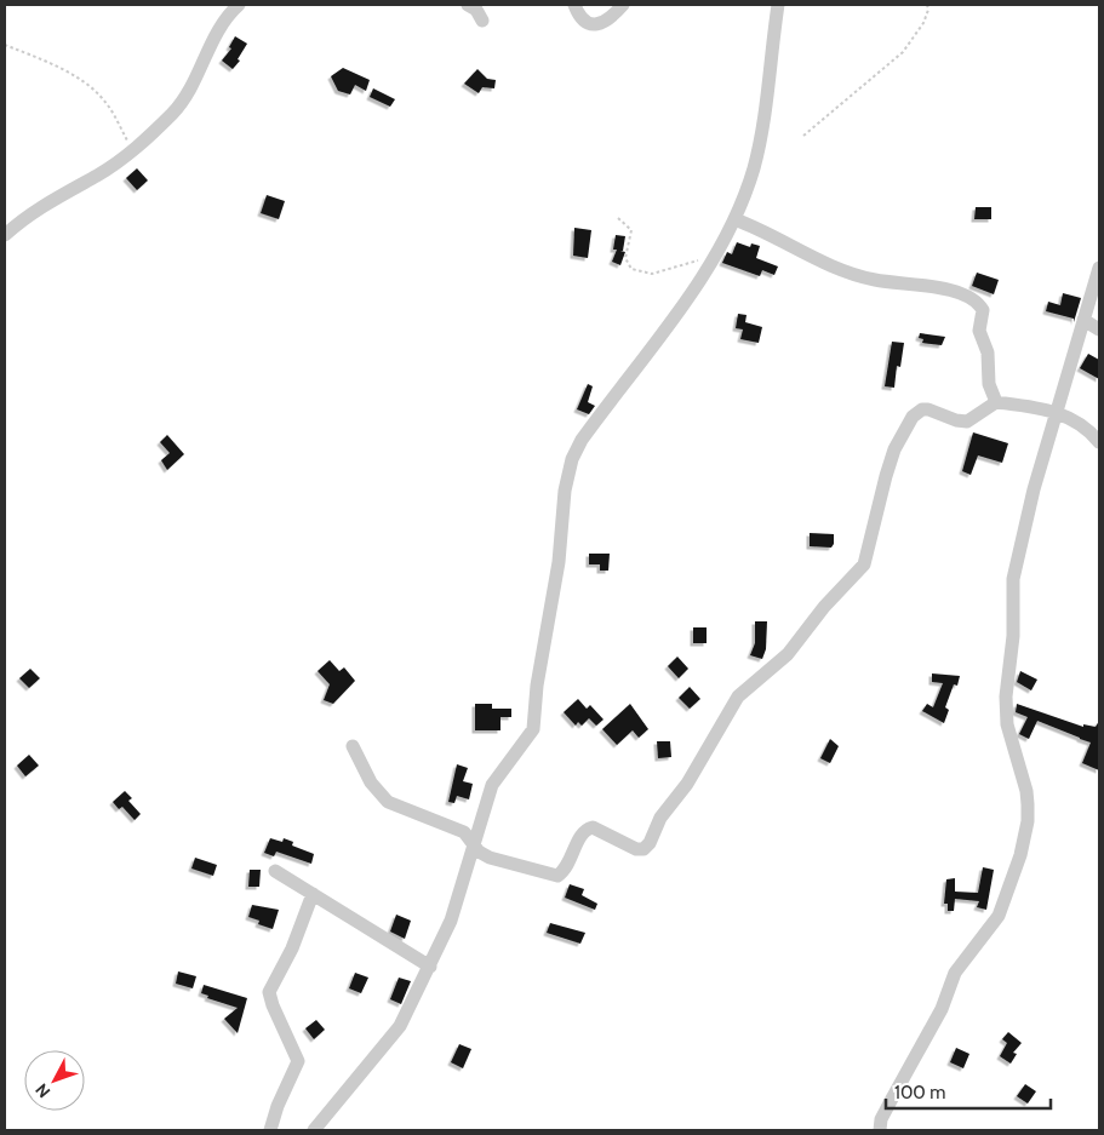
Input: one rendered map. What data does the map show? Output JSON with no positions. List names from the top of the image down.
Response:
{
  "scale_bar": "100 m",
  "north": "bottom left"
}
